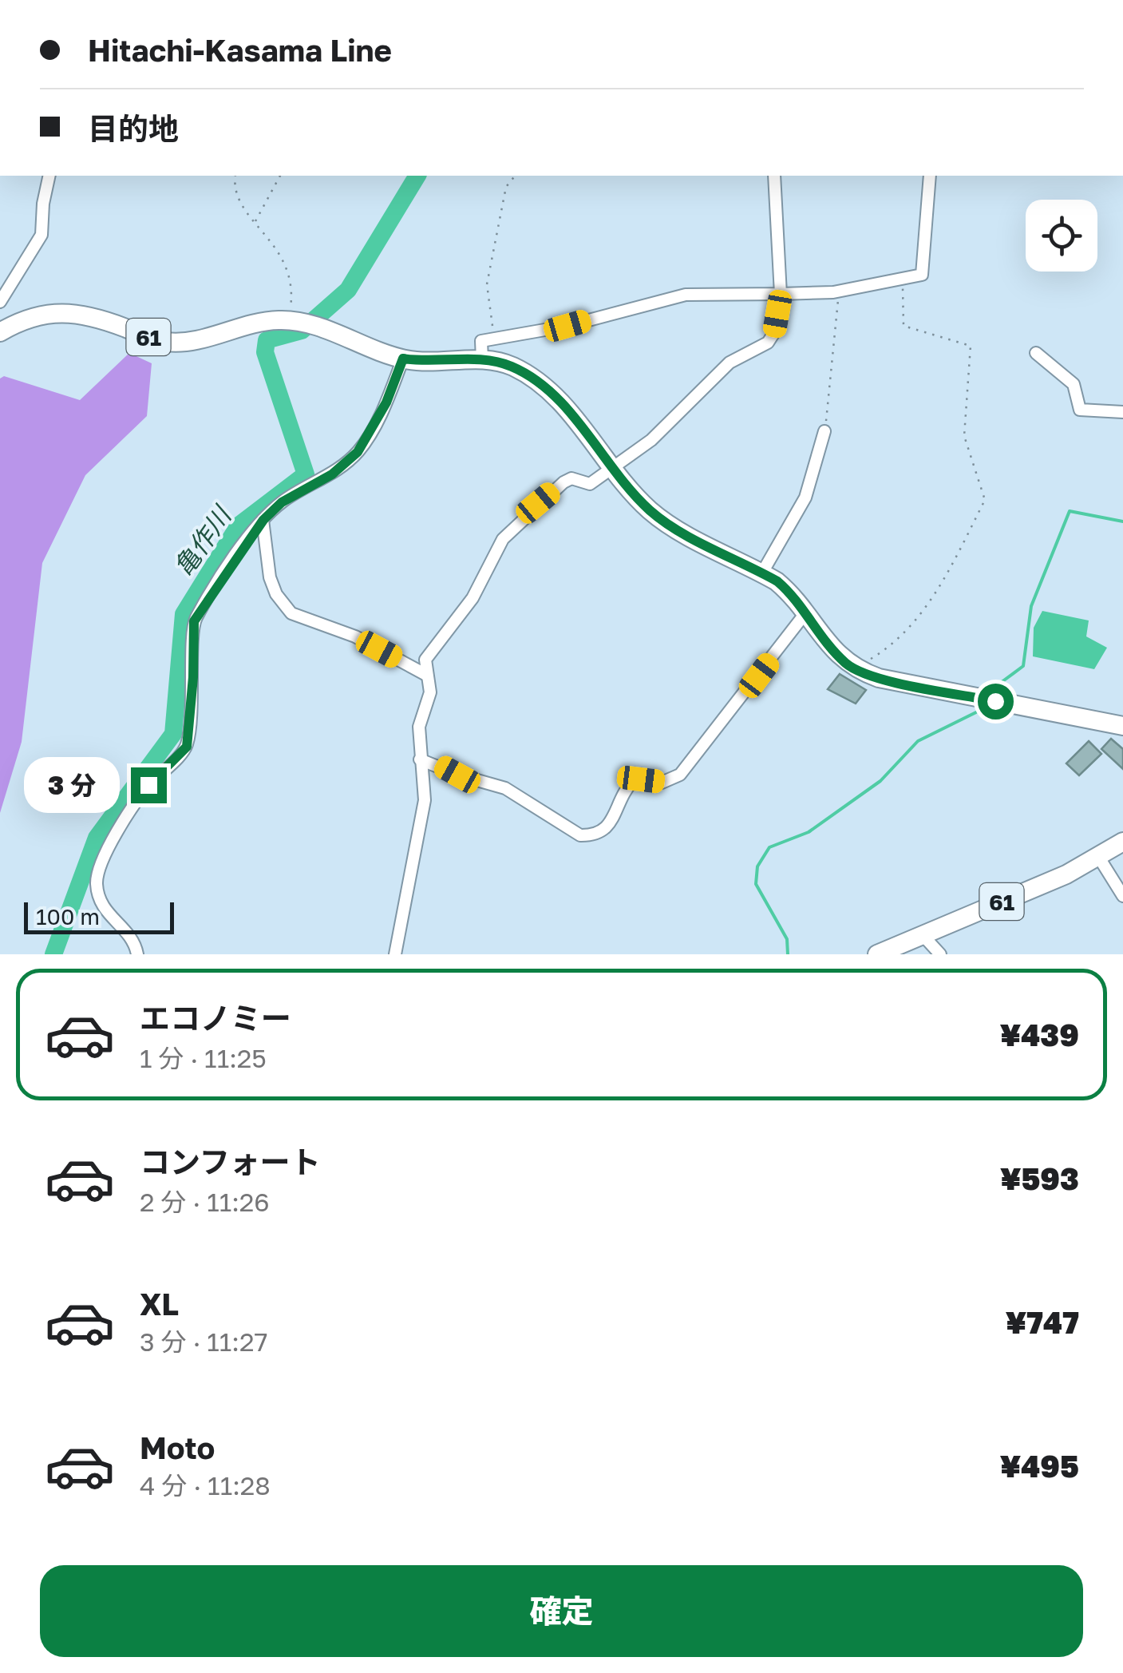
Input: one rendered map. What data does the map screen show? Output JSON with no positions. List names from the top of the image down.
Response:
{
  "streets": {
    "main road": ["61"]
  },
  "water": ["亀作川"],
  "scale_bar": "100 m",
  "page": {
    "banner": ["Hitachi-Kasama Line", "目的地"],
    "bubble": "3 分",
    "scale": "100 m",
    "list": [
      {
        "name": "エコノミー",
        "note": "1 分 · 11:25",
        "value": "¥439"
      },
      {
        "name": "コンフォート",
        "note": "2 分 · 11:26",
        "value": "¥593"
      },
      {
        "name": "XL",
        "note": "3 分 · 11:27",
        "value": "¥747"
      },
      {
        "name": "Moto",
        "note": "4 分 · 11:28",
        "value": "¥495"
      }
    ],
    "buttons": "確定"
  }
}
